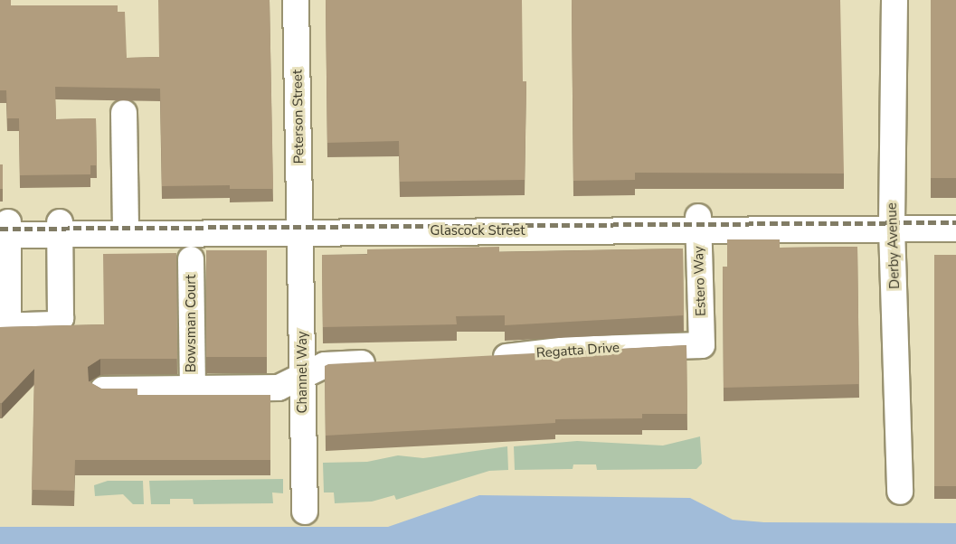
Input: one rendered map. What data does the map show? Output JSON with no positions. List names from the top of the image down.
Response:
{
  "streets": {
    "street": [
      "Peterson Street",
      "Glascock Street",
      "Derby Avenue",
      "Estero Way",
      "Bowsman Court",
      "Regatta Drive",
      "Channel Way"
    ]
  },
  "crossings": [
    ["Peterson Street", "Glascock Street"],
    ["Peterson Street", "Channel Way"],
    ["Glascock Street", "Derby Avenue"],
    ["Glascock Street", "Estero Way"],
    ["Glascock Street", "Channel Way"],
    ["Estero Way", "Regatta Drive"]
  ]
}
